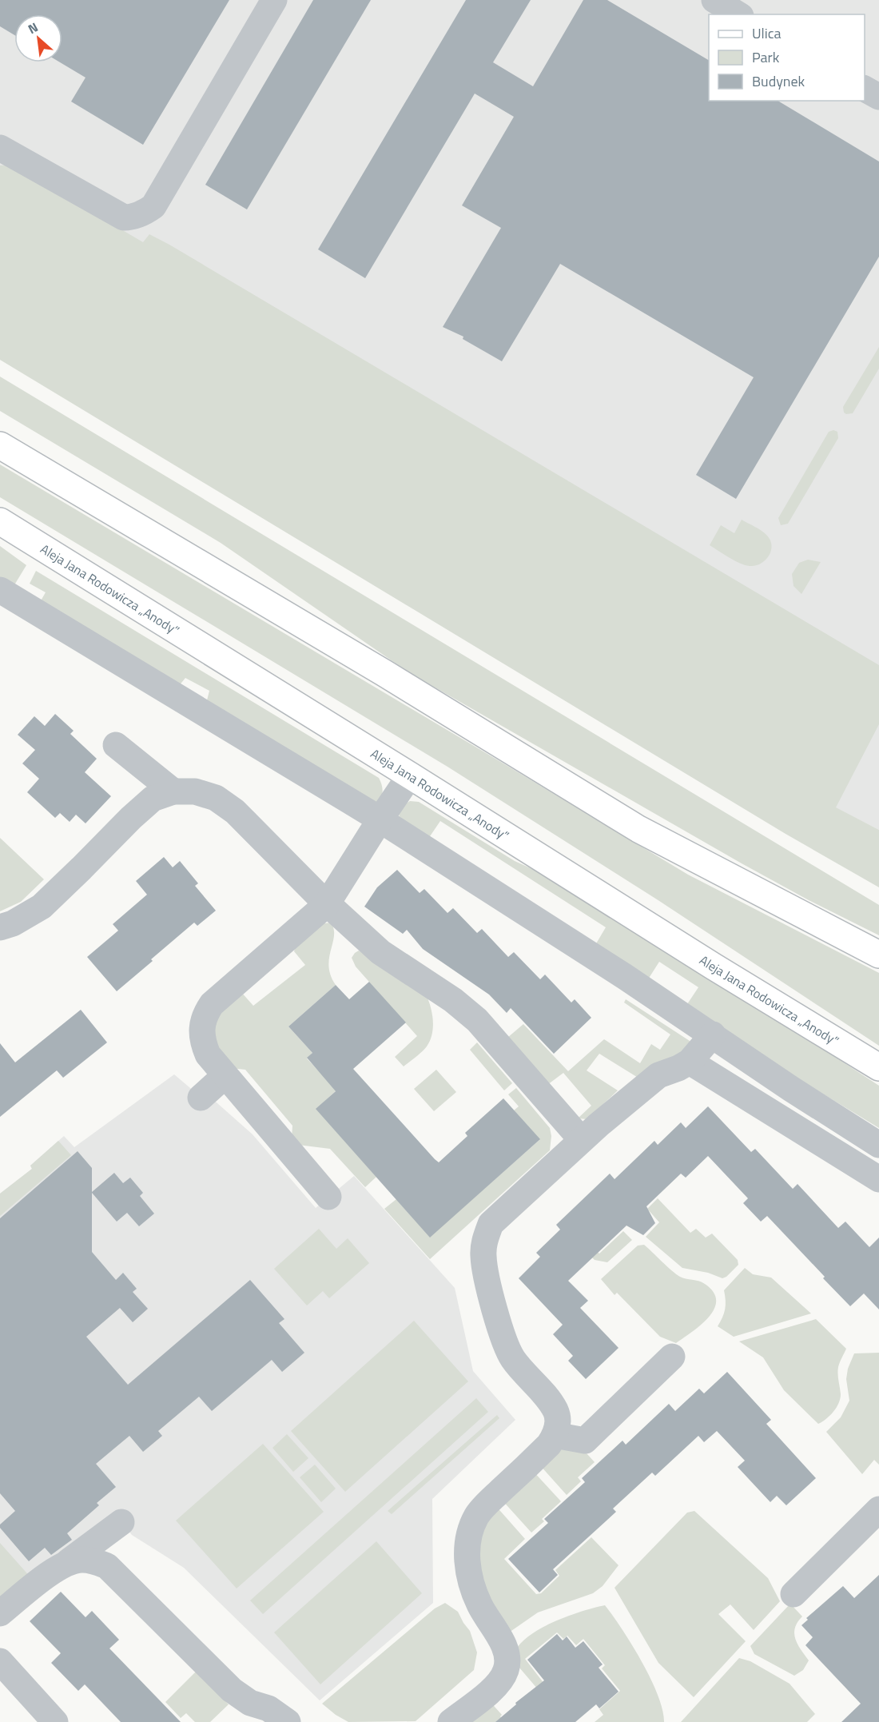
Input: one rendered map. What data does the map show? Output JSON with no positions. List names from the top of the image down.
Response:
{
  "streets": {
    "main road": ["Aleja Jana Rodowicza „Anody”"]
  },
  "legend": ["Ulica", "Park", "Budynek"],
  "north": "top left"
}
